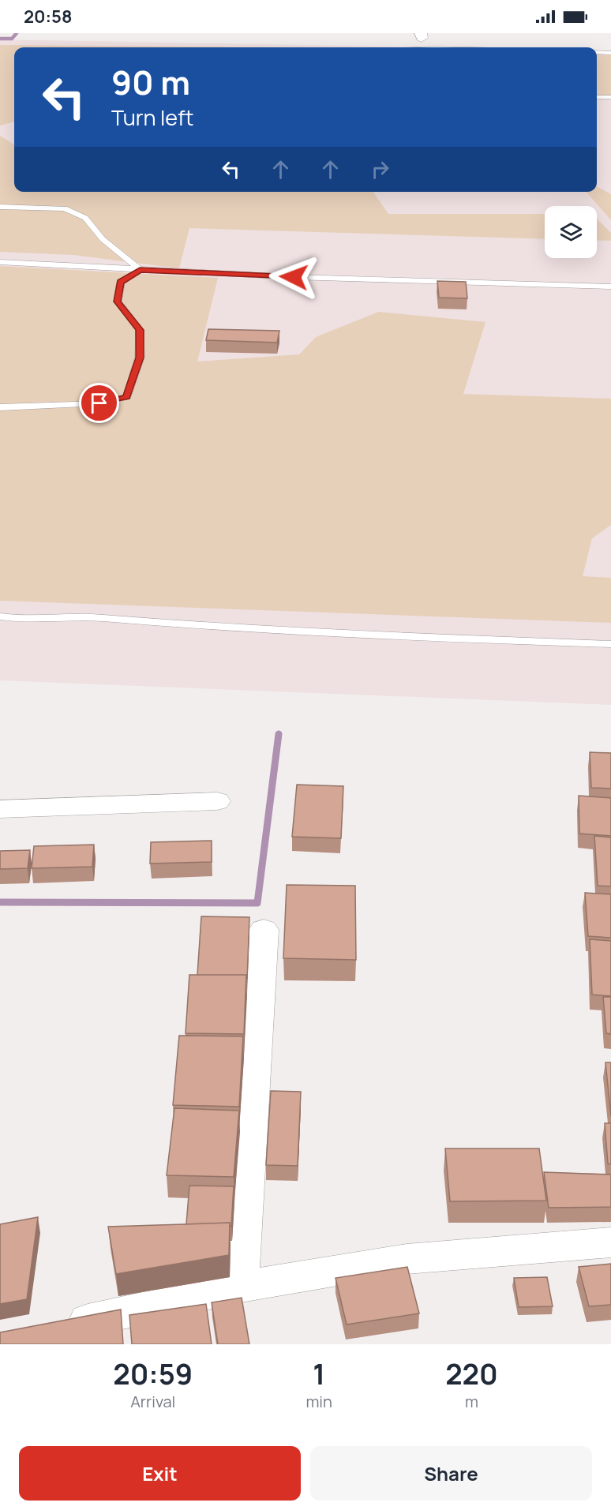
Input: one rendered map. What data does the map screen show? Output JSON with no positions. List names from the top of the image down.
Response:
{
  "page": {
    "status": "20:58",
    "turn": ["90 m", "Turn left"],
    "eta": [
      "20:59",
      "Arrival",
      "1",
      "min",
      "220",
      "m"
    ],
    "buttons": ["Exit", "Share"]
  }
}
